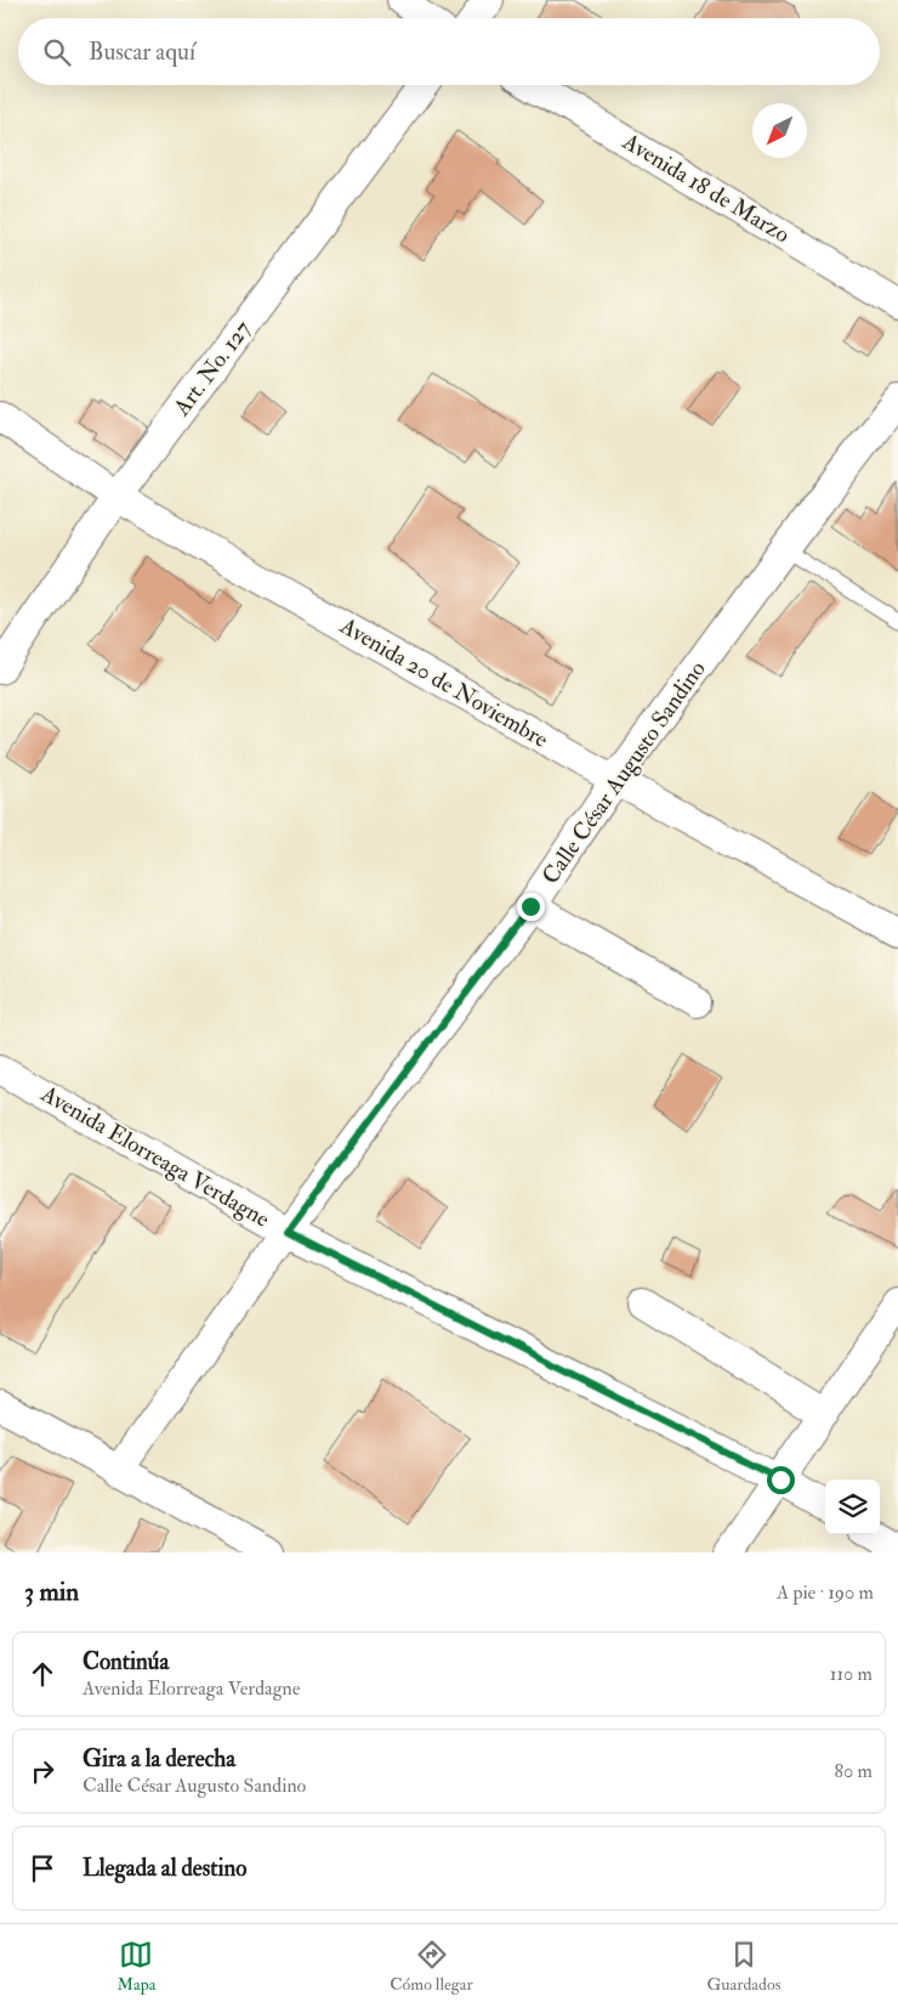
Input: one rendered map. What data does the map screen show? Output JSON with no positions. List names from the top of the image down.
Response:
{
  "streets": {
    "street": [
      "Avenida 18 de Marzo",
      "Art. No. 127",
      "Avenida 20 de Noviembre",
      "Calle César Augusto Sandino",
      "Avenida Elorreaga Verdagne"
    ]
  },
  "crossings": [
    ["Art. No. 127", "Avenida 20 de Noviembre"],
    ["Avenida 20 de Noviembre", "Calle César Augusto Sandino"],
    ["Calle César Augusto Sandino", "Avenida Elorreaga Verdagne"]
  ],
  "north": "bottom left",
  "page": {
    "search": "Buscar aquí",
    "heading": ["3 min", "A pie · 190 m"],
    "list": [
      ["Continúa", "Avenida Elorreaga Verdagne", "110 m"],
      ["Gira a la derecha", "Calle César Augusto Sandino", "80 m"],
      "Llegada al destino"
    ],
    "nav": ["Mapa", "Cómo llegar", "Guardados"]
  }
}
